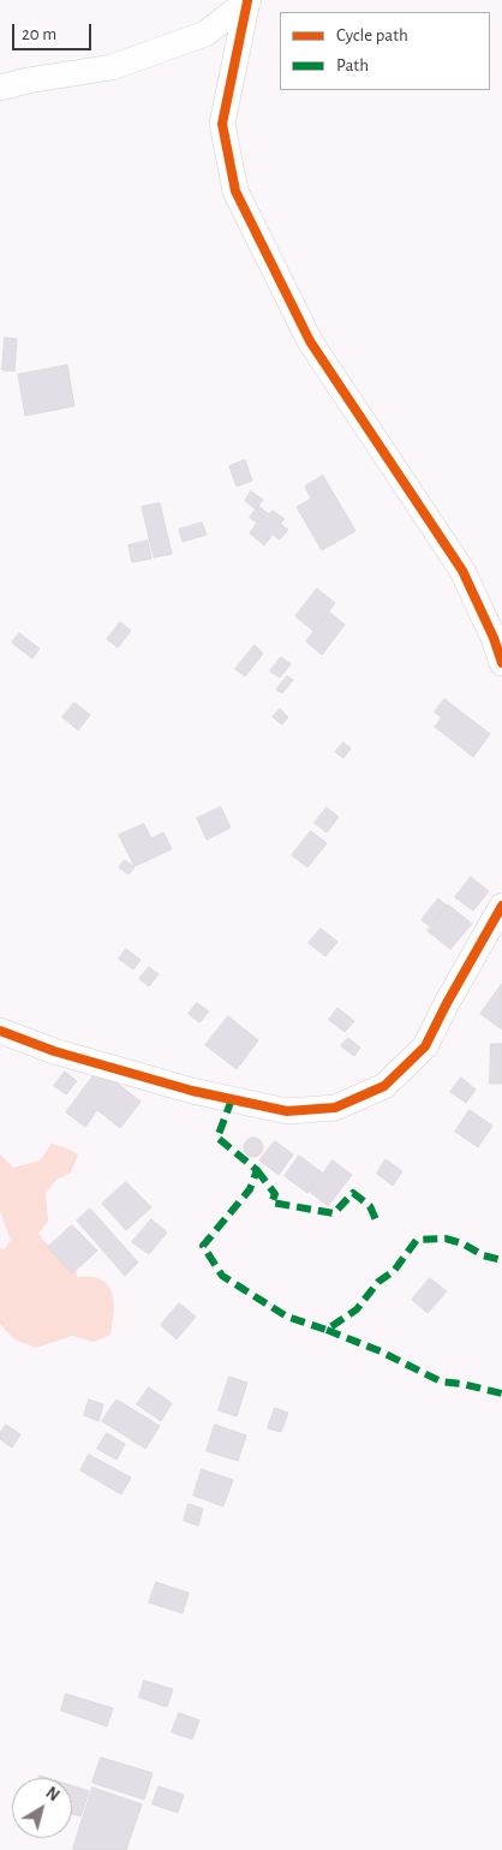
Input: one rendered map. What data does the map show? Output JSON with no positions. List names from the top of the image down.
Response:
{
  "legend": ["Cycle path", "Path"],
  "scale_bar": "20 m",
  "north": "top right"
}
